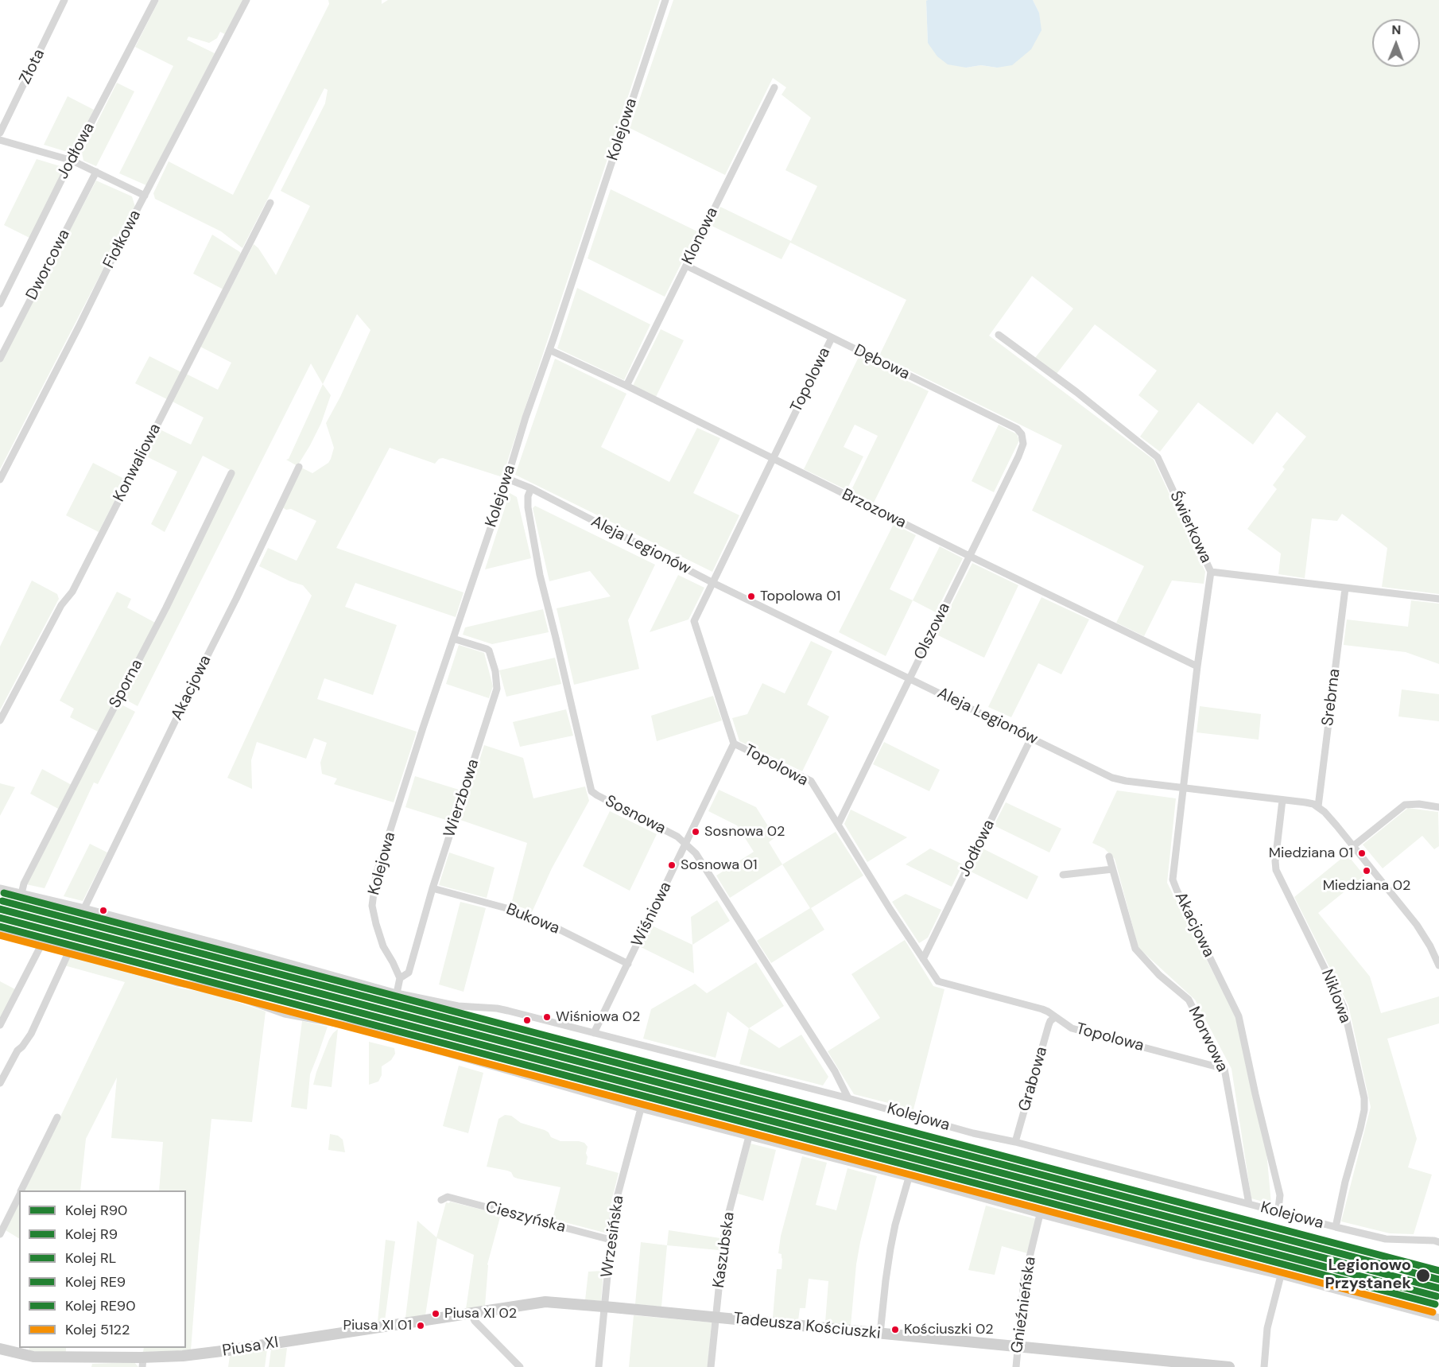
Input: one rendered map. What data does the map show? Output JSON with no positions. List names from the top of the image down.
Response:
{
  "streets": {
    "street": [
      "Złota",
      "Kolejowa",
      "Jodłowa",
      "Klonowa",
      "Fiołkowa",
      "Dworcowa",
      "Dębowa",
      "Topolowa",
      "Konwaliowa",
      "Brzozowa",
      "Świerkowa",
      "Aleja Legionów",
      "Olszowa",
      "Sporna",
      "Akacjowa",
      "Srebrna",
      "Wierzbowa",
      "Sosnowa",
      "Wiśniowa",
      "Bukowa",
      "Niklowa",
      "Morwowa",
      "Grabowa",
      "Cieszyńska",
      "Wrzesińska",
      "Kaszubska",
      "Gnieźnieńska",
      "Tadeusza Kościuszki",
      "Piusa XI"
    ]
  },
  "crossings": [
    ["Kolejowa", "Brzozowa"],
    ["Kolejowa", "Aleja Legionów"],
    ["Kolejowa", "Sporna"],
    ["Kolejowa", "Akacjowa"],
    ["Kolejowa", "Wierzbowa"],
    ["Kolejowa", "Sosnowa"],
    ["Kolejowa", "Wiśniowa"],
    ["Kolejowa", "Niklowa"],
    ["Kolejowa", "Morwowa"],
    ["Kolejowa", "Grabowa"],
    ["Jodłowa", "Topolowa"],
    ["Jodłowa", "Aleja Legionów"],
    ["Klonowa", "Dębowa"],
    ["Klonowa", "Brzozowa"],
    ["Dębowa", "Topolowa"],
    ["Dębowa", "Olszowa"],
    ["Topolowa", "Brzozowa"],
    ["Topolowa", "Aleja Legionów"],
    ["Topolowa", "Olszowa"],
    ["Topolowa", "Wiśniowa"],
    ["Topolowa", "Morwowa"],
    ["Topolowa", "Grabowa"],
    ["Brzozowa", "Olszowa"],
    ["Brzozowa", "Akacjowa"],
    ["Świerkowa", "Akacjowa"],
    ["Świerkowa", "Srebrna"],
    ["Aleja Legionów", "Olszowa"],
    ["Aleja Legionów", "Akacjowa"],
    ["Aleja Legionów", "Srebrna"],
    ["Aleja Legionów", "Sosnowa"],
    ["Aleja Legionów", "Niklowa"],
    ["Wierzbowa", "Bukowa"],
    ["Sosnowa", "Wiśniowa"],
    ["Wiśniowa", "Bukowa"],
    ["Cieszyńska", "Wrzesińska"],
    ["Wrzesińska", "Tadeusza Kościuszki"],
    ["Kaszubska", "Tadeusza Kościuszki"],
    ["Gnieźnieńska", "Tadeusza Kościuszki"],
    ["Tadeusza Kościuszki", "Piusa XI"]
  ],
  "places": [
    "Topolowa 01",
    "Sosnowa 02",
    "Miedziana 01",
    "Sosnowa 01",
    "Miedziana 02",
    "Wiśniowa 02",
    "Legionowo Przystanek",
    "Piusa XI 02",
    "Piusa XI 01",
    "Kościuszki 02"
  ],
  "lines": [
    "rail line RE90",
    "rail line RL",
    "rail line R90",
    "rail line R9",
    "rail line RE9",
    "rail line 5122"
  ],
  "legend": [
    "Kolej R90",
    "Kolej R9",
    "Kolej RL",
    "Kolej RE9",
    "Kolej RE90",
    "Kolej 5122"
  ],
  "north": "top"
}
